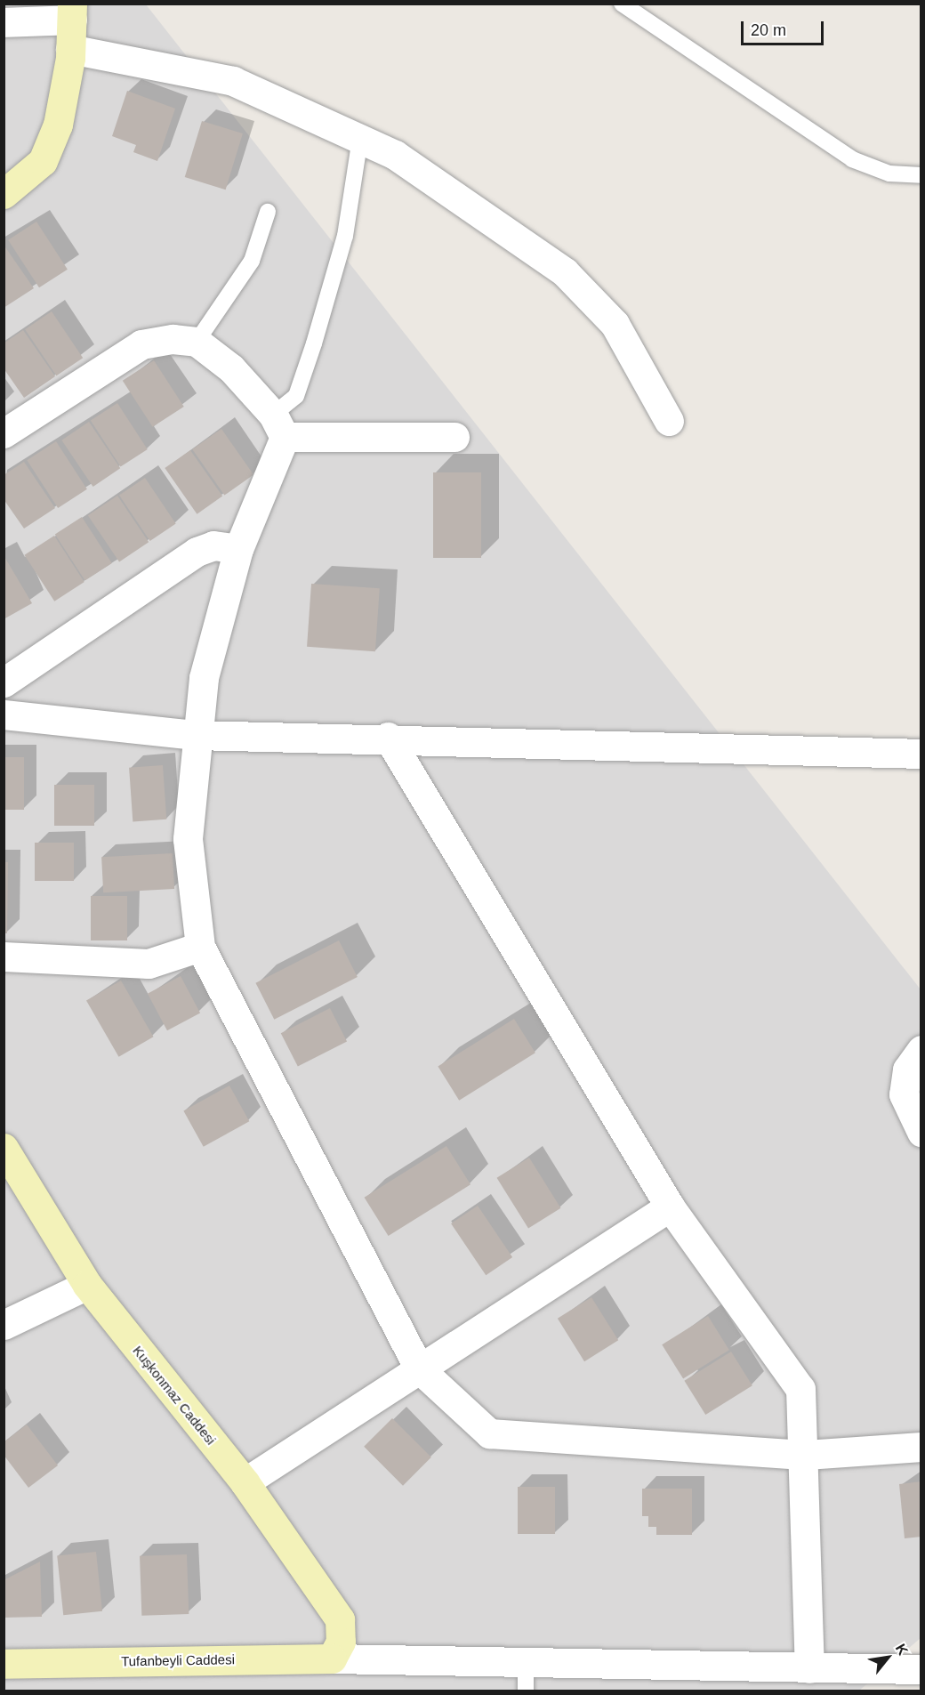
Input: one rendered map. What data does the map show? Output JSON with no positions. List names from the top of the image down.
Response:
{
  "streets": {
    "street": ["Kuşkonmaz Caddesi", "Tufanbeyli Caddesi"]
  },
  "crossings": [
    ["Kuşkonmaz Caddesi", "Tufanbeyli Caddesi"]
  ],
  "scale_bar": "20 m",
  "north": "top right"
}
